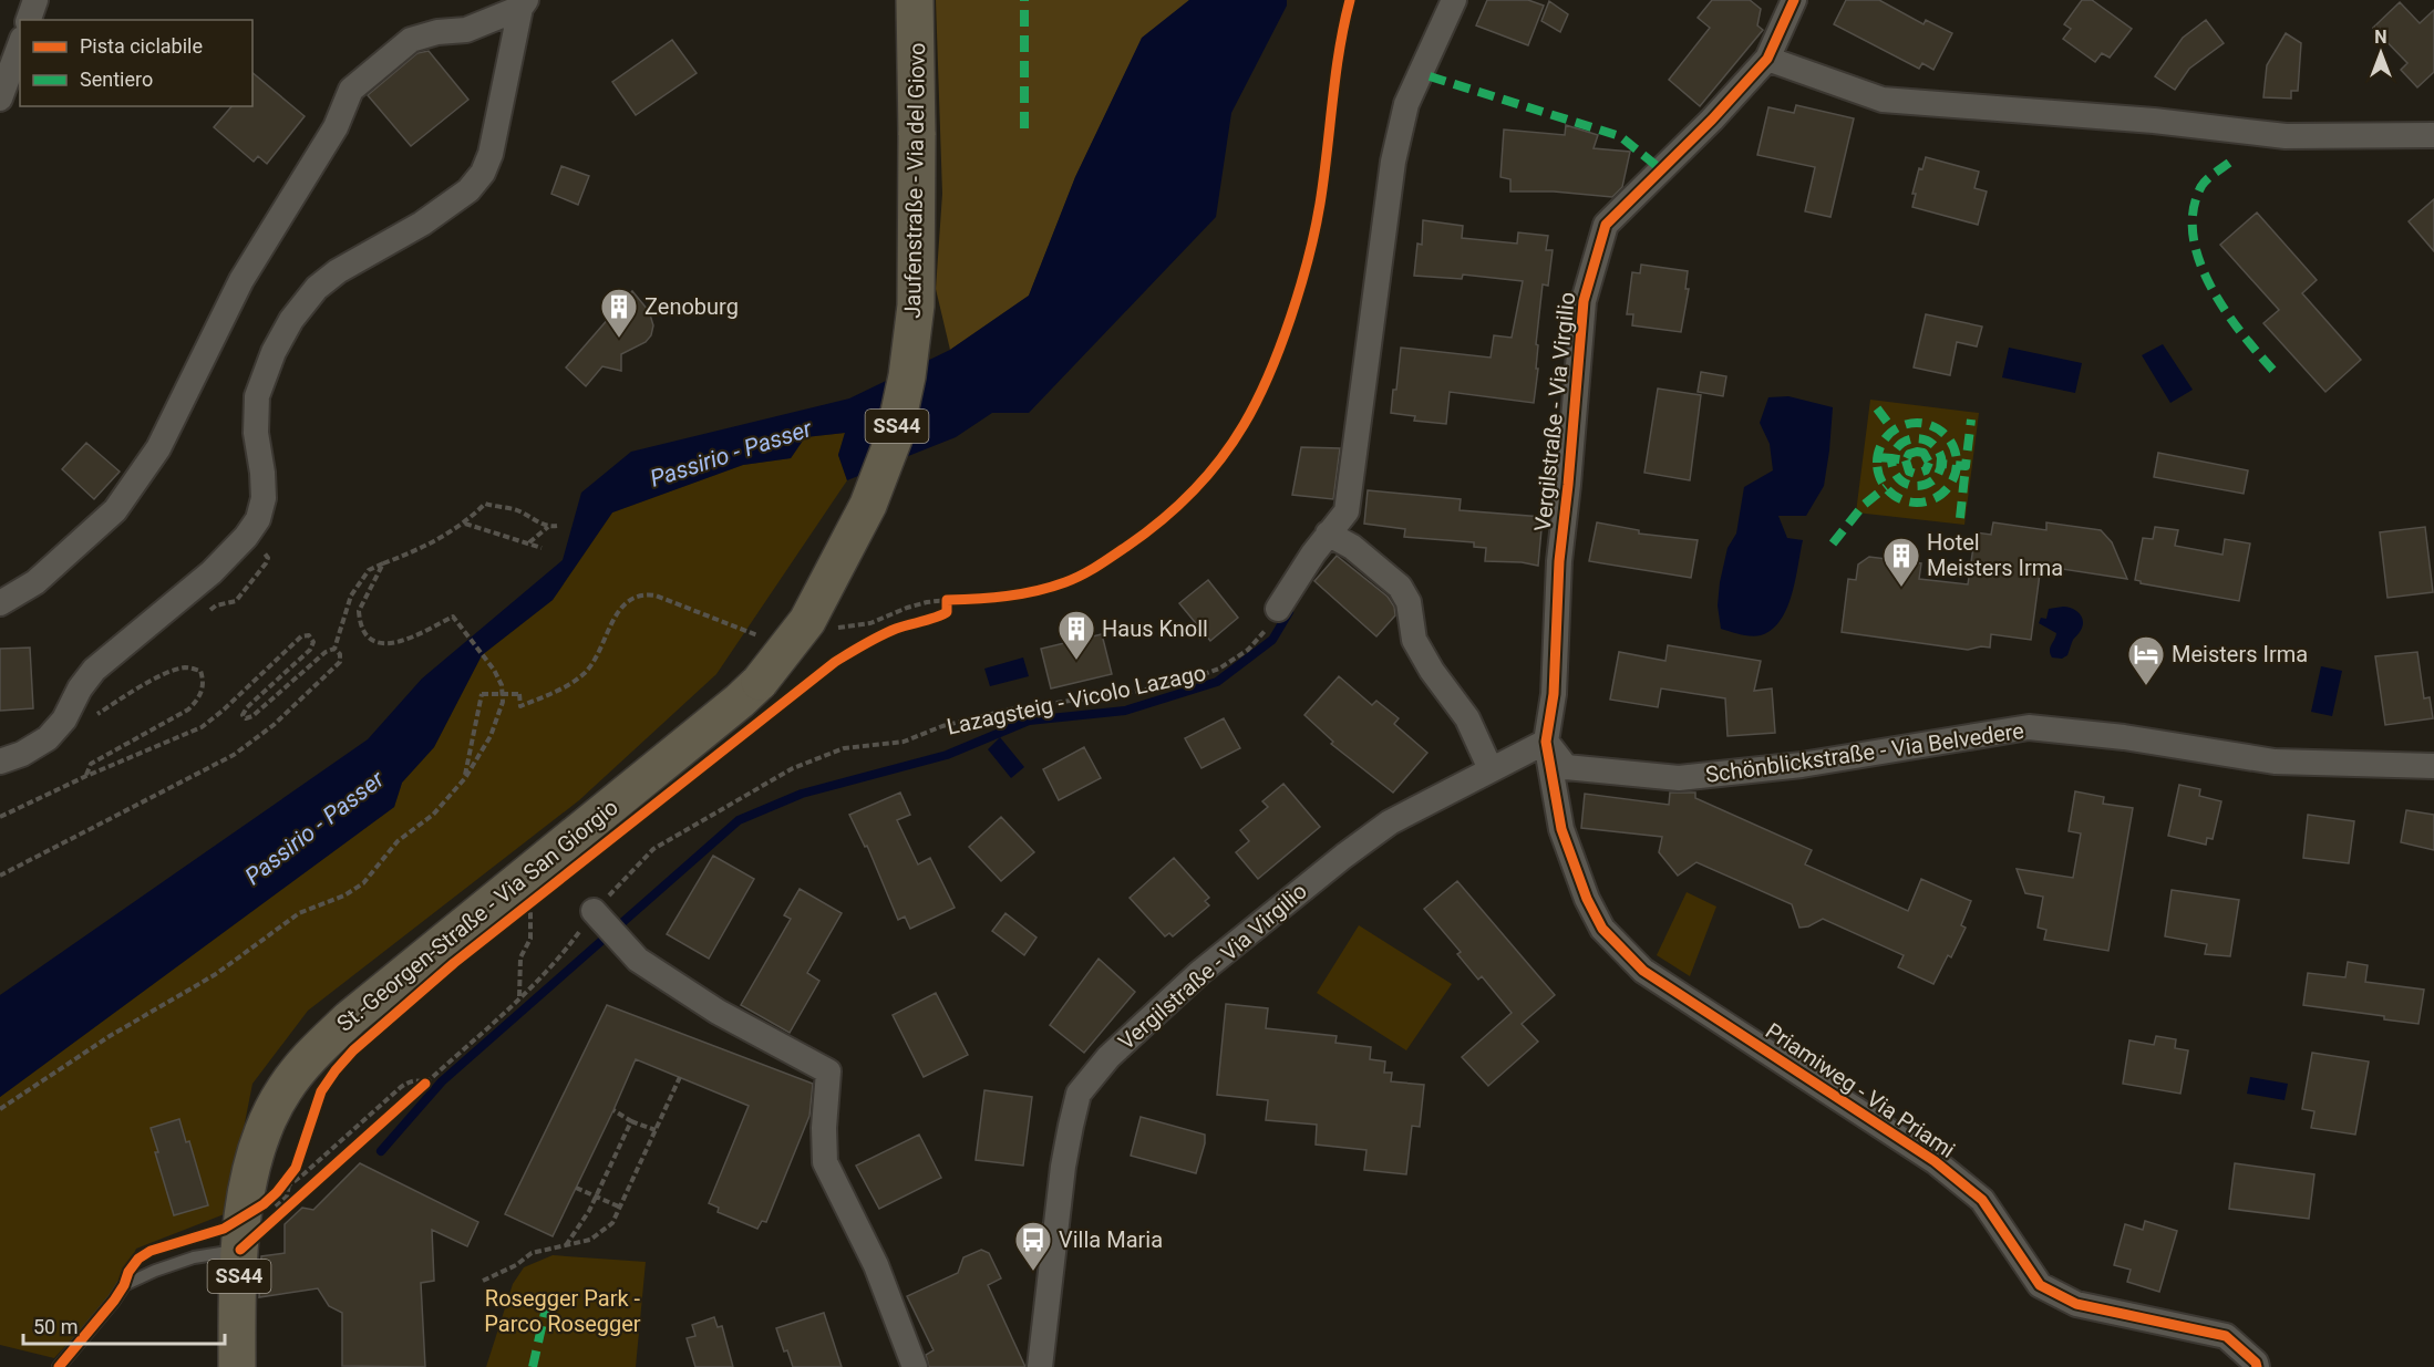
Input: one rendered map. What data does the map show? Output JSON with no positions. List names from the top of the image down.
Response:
{
  "streets": {
    "main road": ["Jaufenstraße - Via del Giovo", "SS44", "St.-Georgen-Straße - Via San Giorgio"],
    "street": ["Vergilstraße - Via Virgilio", "Schönblickstraße - Via Belvedere", "Priamiweg - Via Priami"],
    "path": ["Lazagsteig - Vicolo Lazago"]
  },
  "crossings": [
    ["Jaufenstraße - Via del Giovo", "St.-Georgen-Straße - Via San Giorgio"],
    ["Vergilstraße - Via Virgilio", "Schönblickstraße - Via Belvedere"],
    ["Vergilstraße - Via Virgilio", "Priamiweg - Via Priami"],
    ["SS44", "St.-Georgen-Straße - Via San Giorgio"],
    ["Schönblickstraße - Via Belvedere", "Priamiweg - Via Priami"]
  ],
  "water": ["Passirio - Passer"],
  "parks": ["Rosegger Park - Parco Rosegger"],
  "places": {
    "building": ["Zenoburg", "Hotel Meisters Irma", "Haus Knoll"],
    "hotel": ["Meisters Irma"],
    "bus stop": ["Villa Maria"]
  },
  "legend": ["Pista ciclabile", "Sentiero"],
  "scale_bar": "50 m",
  "north": "top"
}
